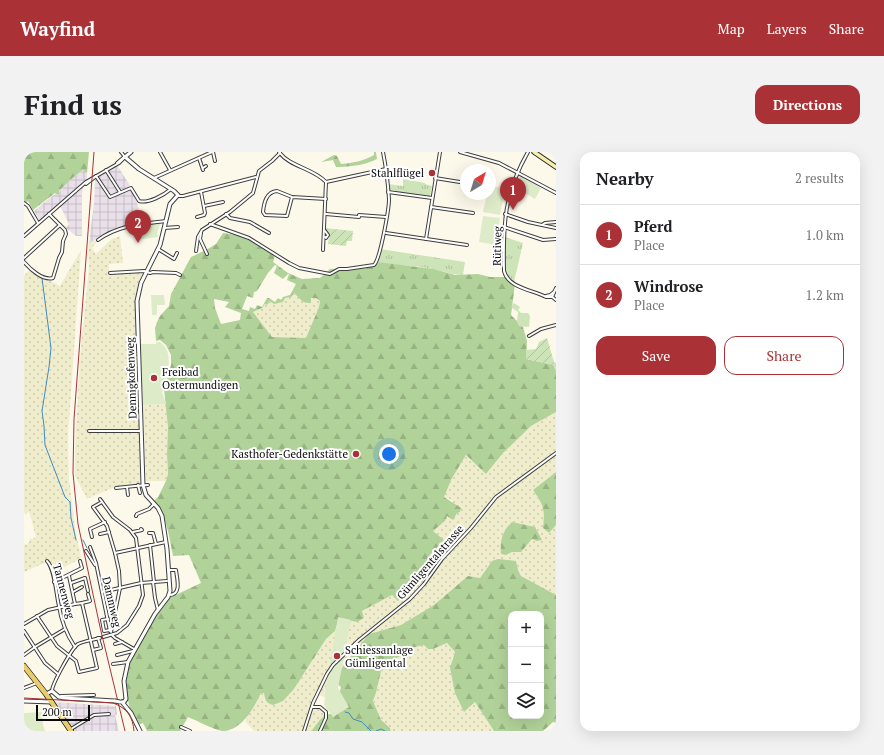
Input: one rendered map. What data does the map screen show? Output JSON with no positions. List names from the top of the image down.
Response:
{
  "streets": {
    "street": [
      "Rütiweg",
      "Dennigkofenweg",
      "Gümligentalstrasse",
      "Tannenweg",
      "Dammweg"
    ]
  },
  "places": [
    "Stahlflügel",
    "Freibad Ostermundigen",
    "Kasthofer-Gedenkstätte",
    "Schiessanlage Gümligental"
  ],
  "scale_bar": "200 m",
  "north": "top right",
  "page": {
    "header": "Wayfind",
    "nav": ["Map", "Layers", "Share"],
    "buttons": [
      "Directions",
      ["Save", "Share"]
    ],
    "title": "Find us",
    "heading": ["Nearby", "2 results"],
    "pins": ["1", "2"],
    "list": [
      {
        "mark": "1",
        "name": "Pferd",
        "note": "Place",
        "value": "1.0 km"
      },
      {
        "mark": "2",
        "name": "Windrose",
        "note": "Place",
        "value": "1.2 km"
      }
    ],
    "map_buttons": ["+", "−"],
    "scale": "200 m"
  }
}
